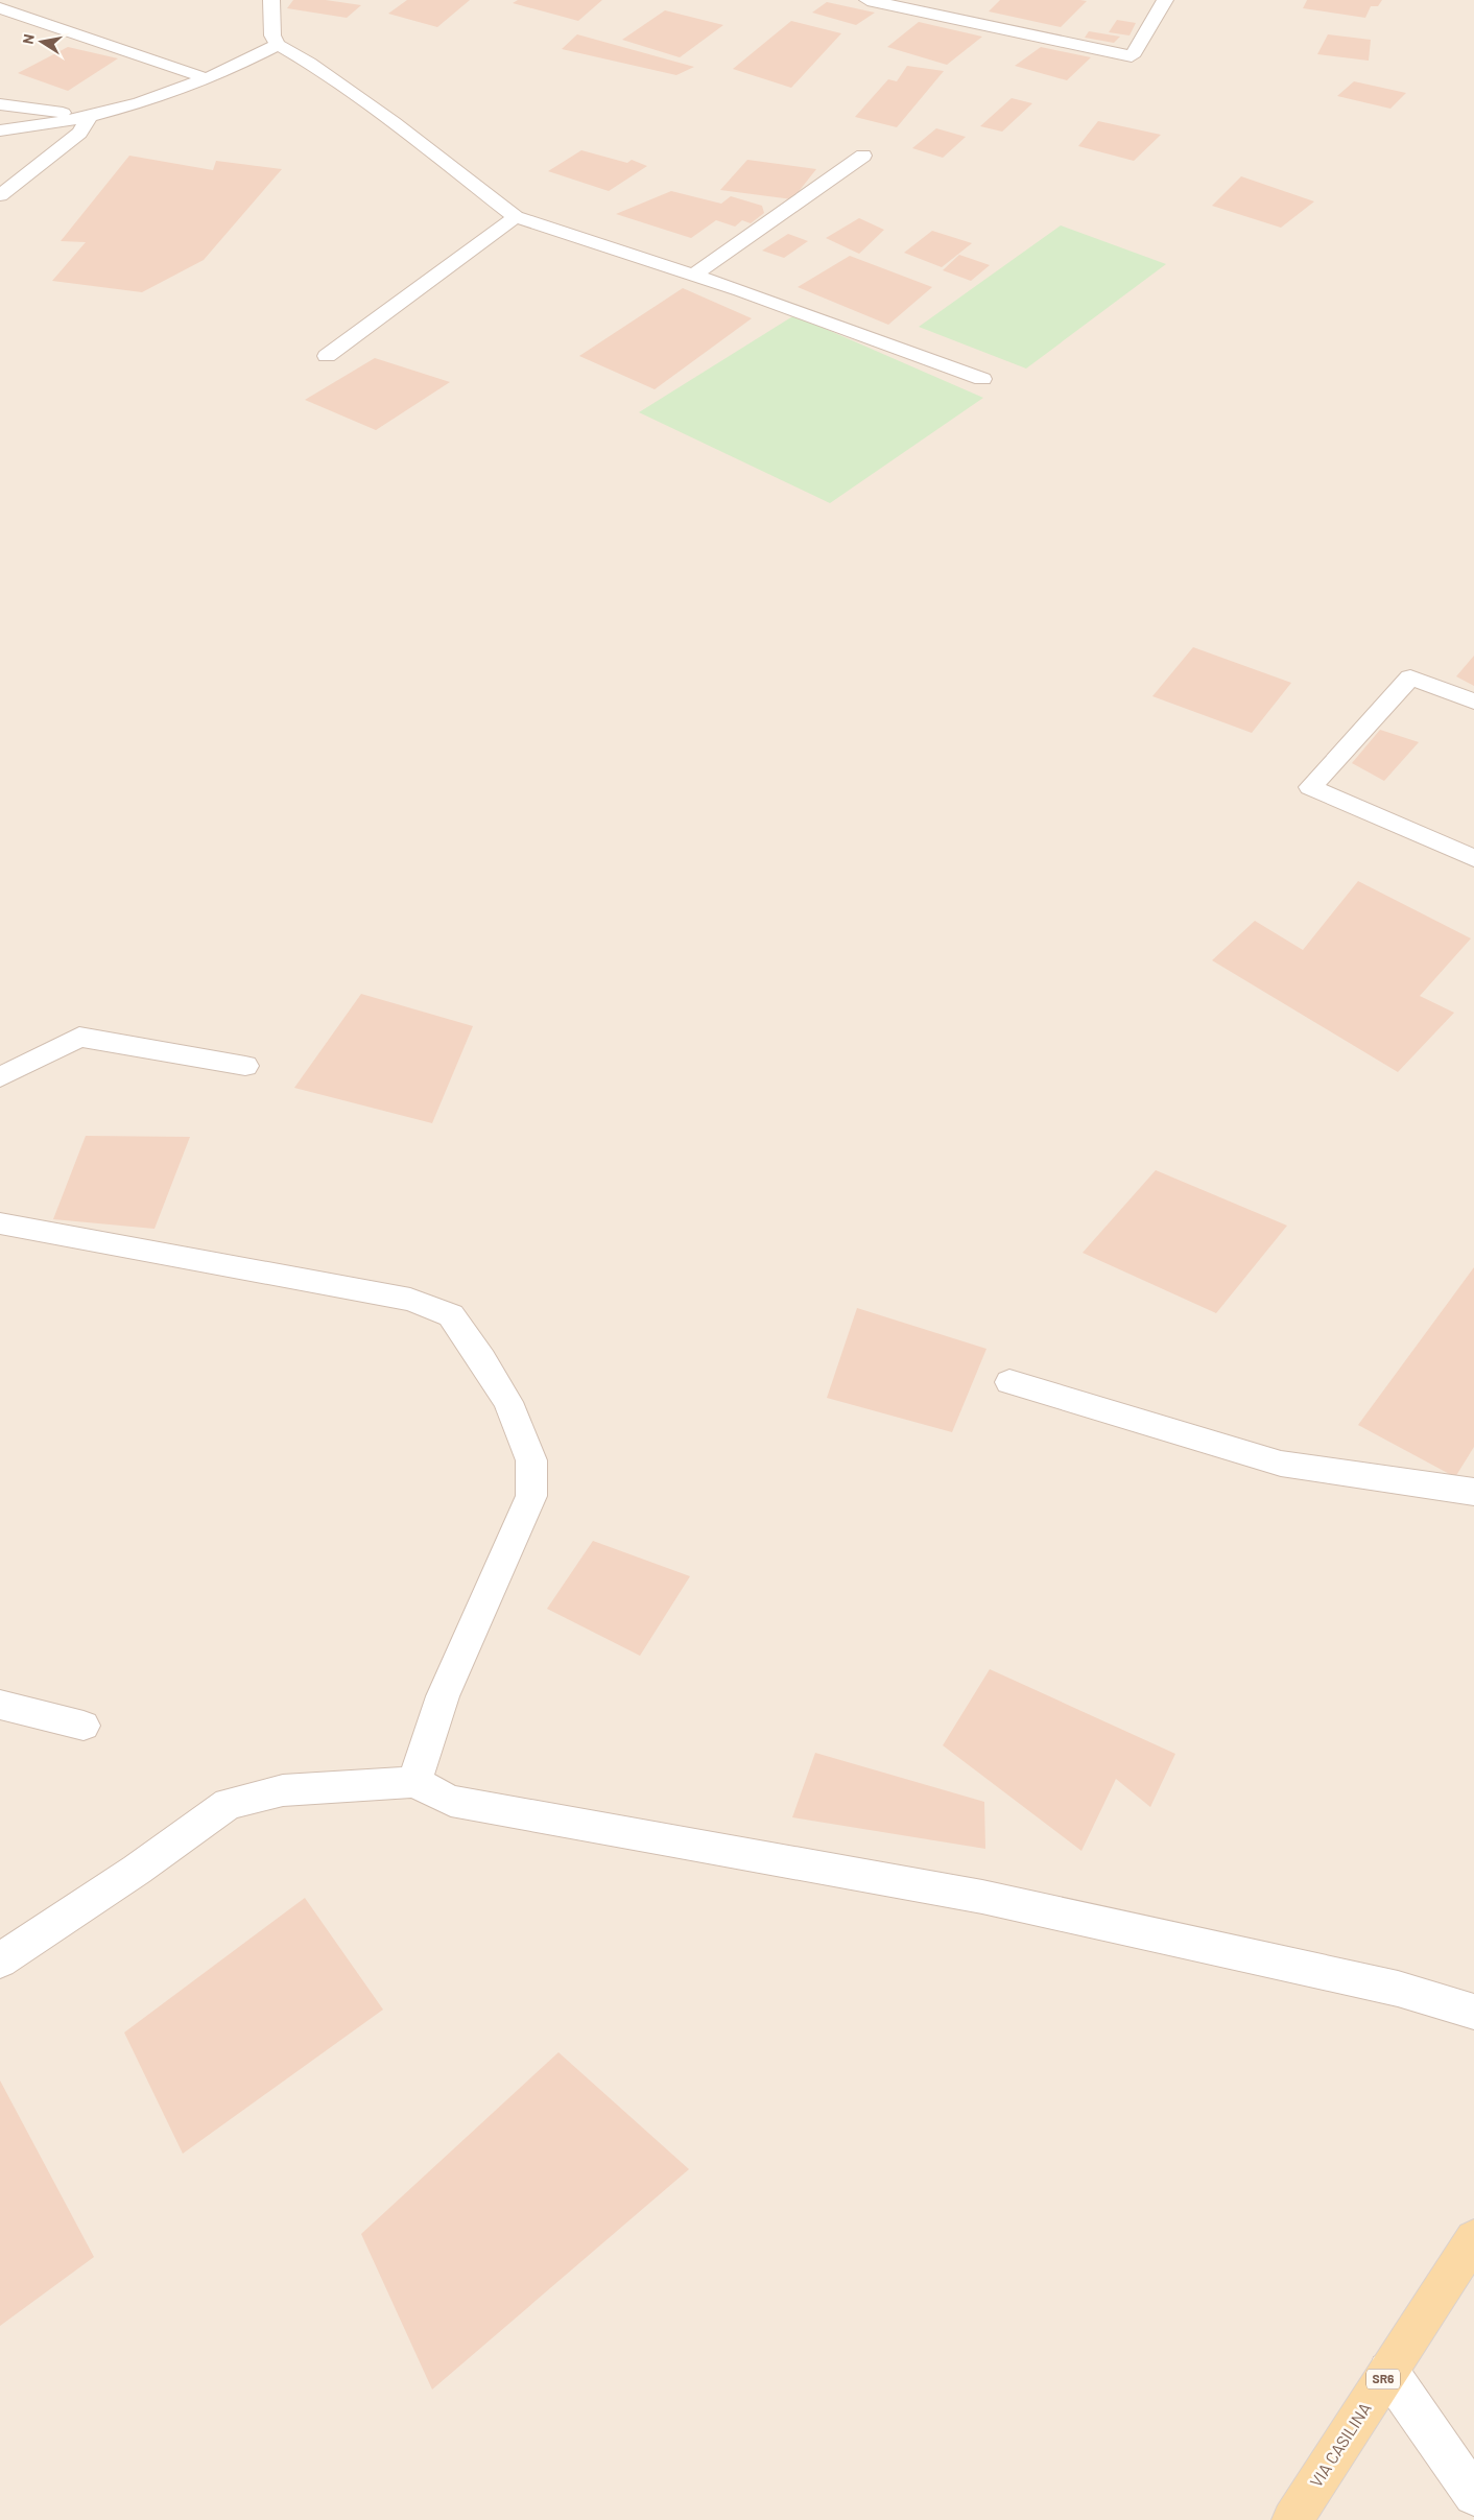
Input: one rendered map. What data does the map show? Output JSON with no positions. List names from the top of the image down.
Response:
{
  "streets": {
    "main road": ["SR6", "VIA CASILINA"]
  },
  "north": "left"
}
